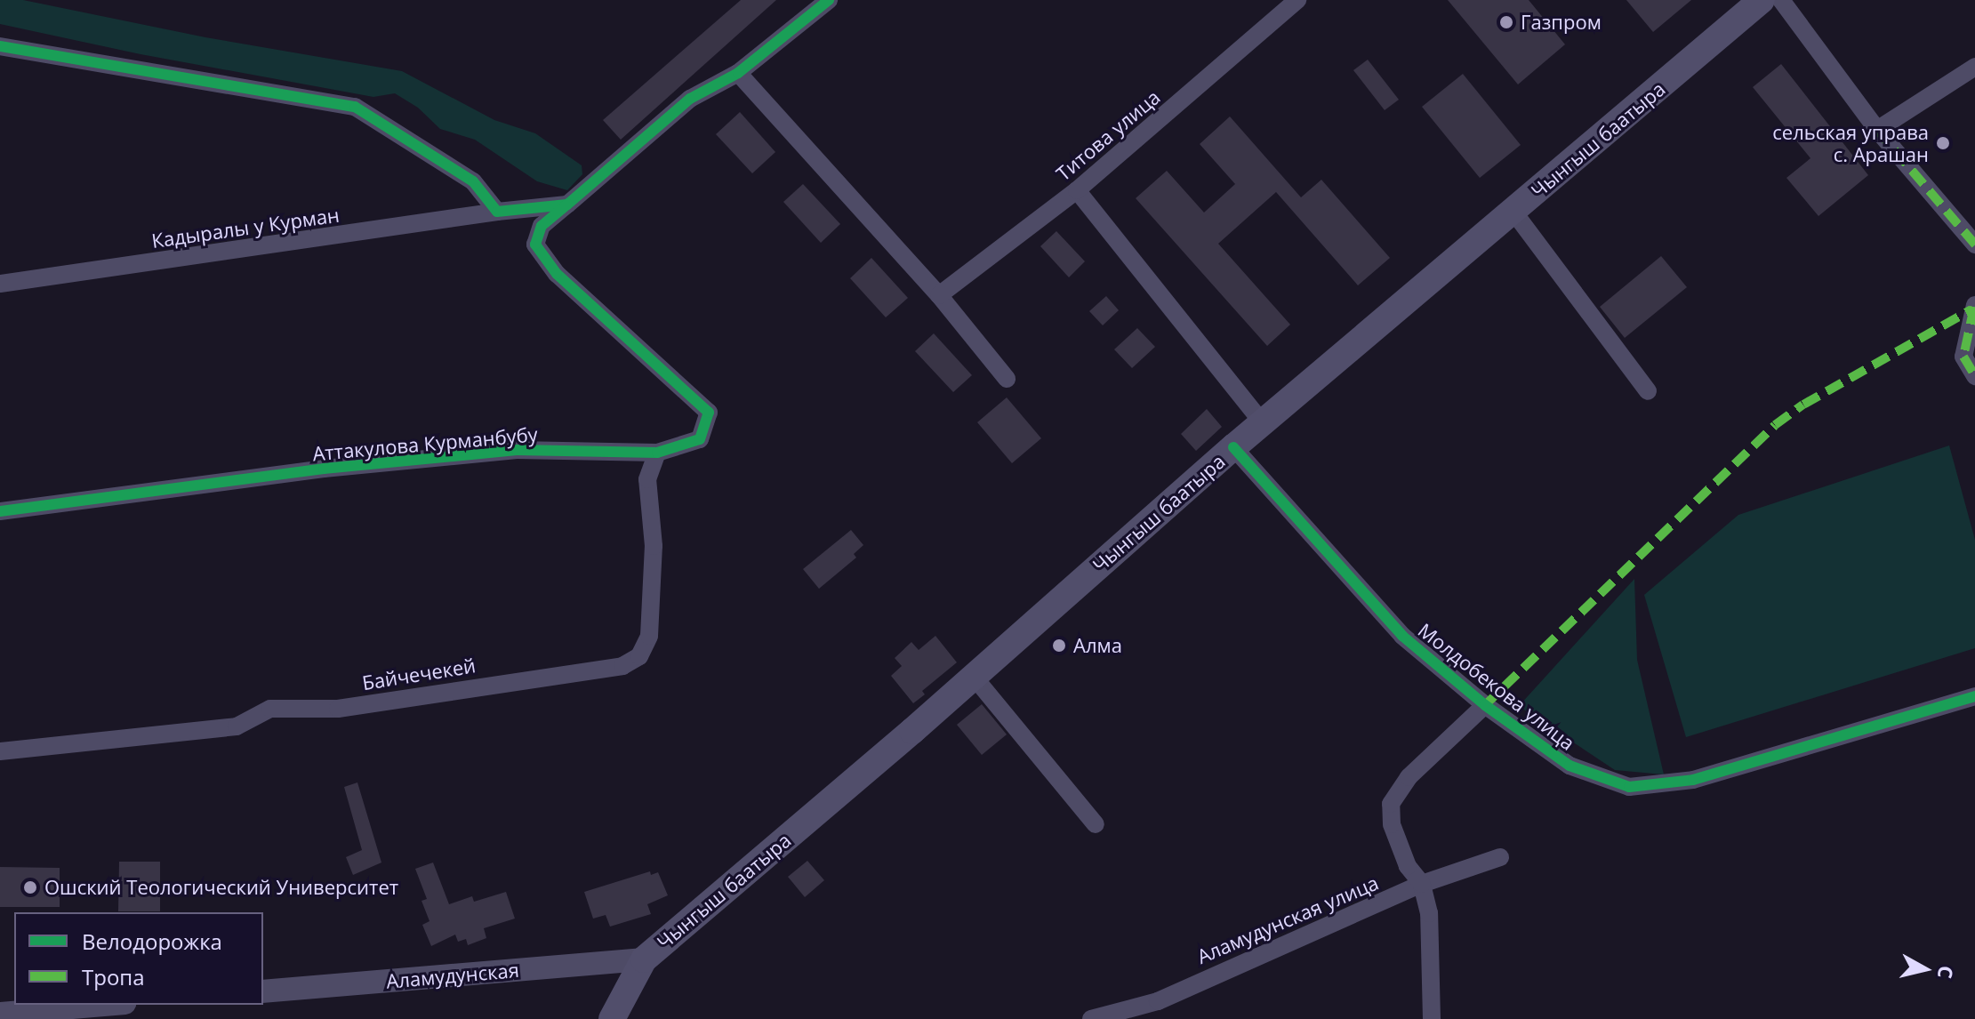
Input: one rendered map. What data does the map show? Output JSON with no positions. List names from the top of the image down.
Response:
{
  "streets": {
    "main road": ["Чынгыш баатыра"],
    "street": [
      "Титова улица",
      "Кадыралы у Курман",
      "Аттакулова Курманбубу",
      "Байчечекей",
      "Молдобекова улица",
      "Аламудунская улица",
      "Аламудунская"
    ]
  },
  "crossings": [
    ["Чынгыш баатыра", "Молдобекова улица"],
    ["Чынгыш баатыра", "Аламудунская"],
    ["Кадыралы у Курман", "Аттакулова Курманбубу"],
    ["Аттакулова Курманбубу", "Байчечекей"]
  ],
  "places": [
    "Газпром",
    "сельская управа с. Арашан",
    "Алма",
    "Ошский Теологический Университет"
  ],
  "legend": ["Велодорожка", "Тропа"],
  "north": "right"
}
